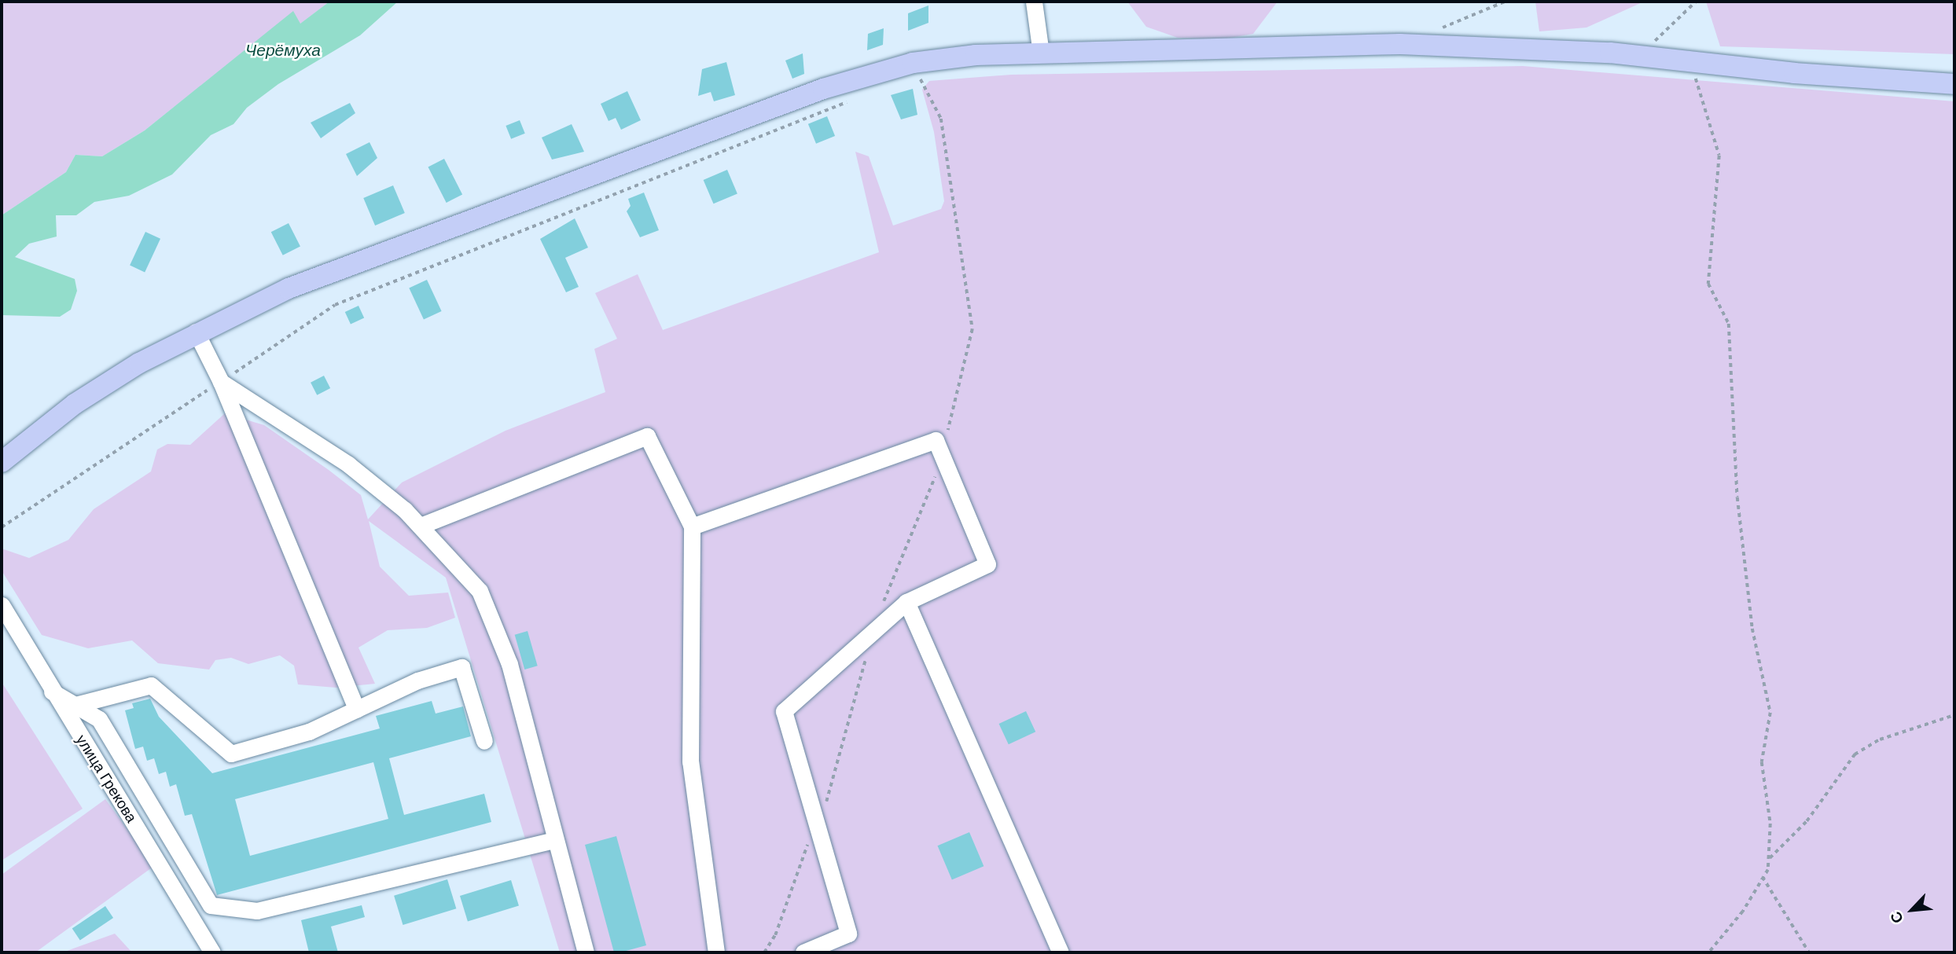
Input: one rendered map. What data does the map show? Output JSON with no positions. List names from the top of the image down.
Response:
{
  "streets": {
    "lane": ["улица Грекова"]
  },
  "water": ["Черёмуха"],
  "north": "bottom left"
}
